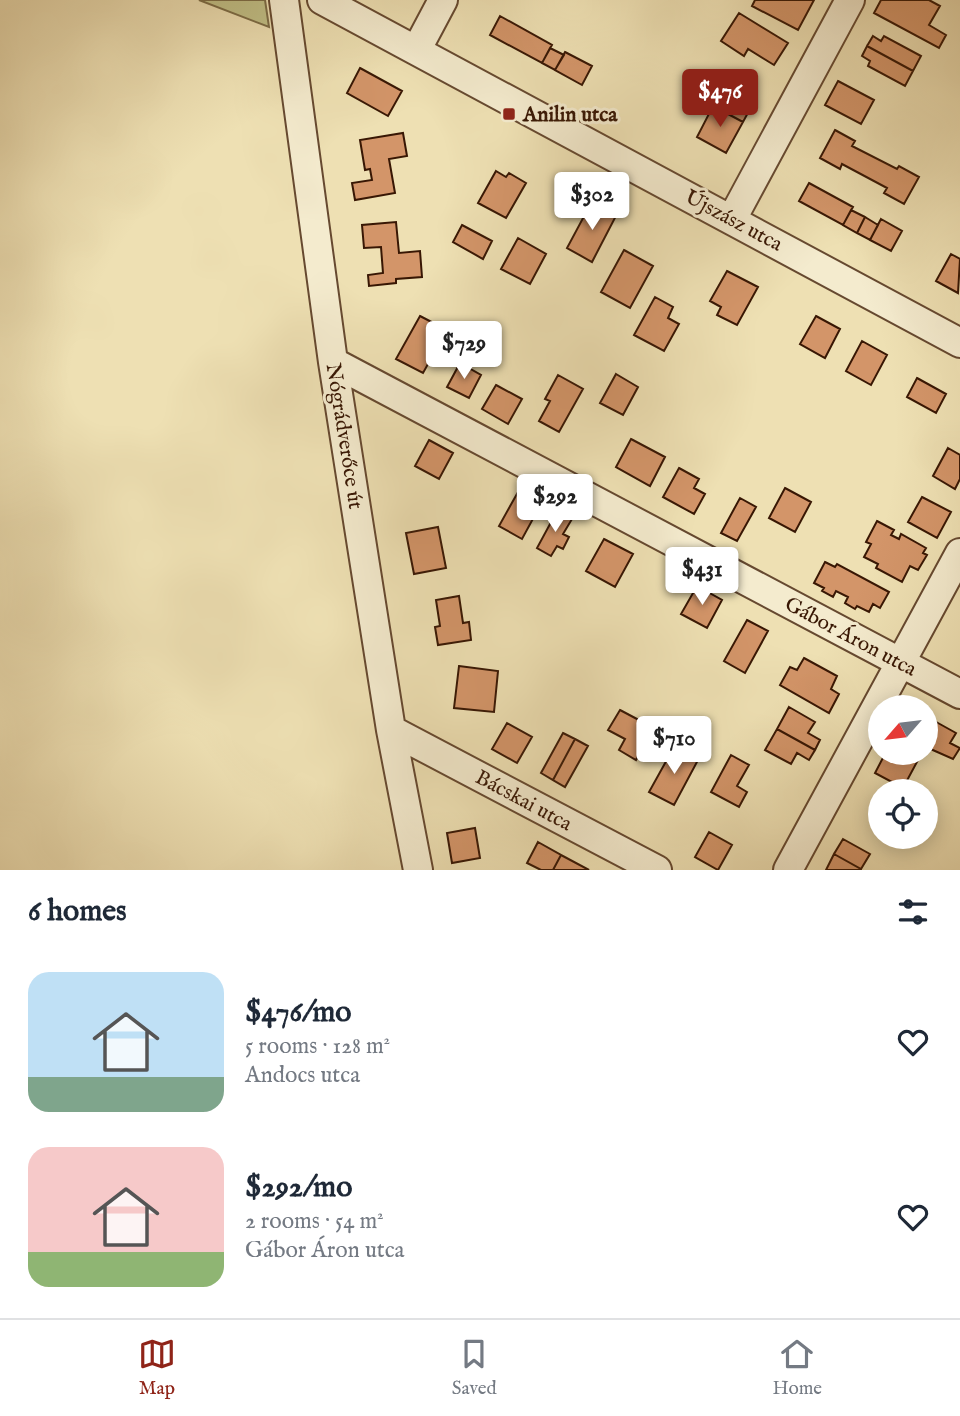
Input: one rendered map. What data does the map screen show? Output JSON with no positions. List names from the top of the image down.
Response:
{
  "streets": {
    "street": [
      "Újszász utca",
      "Nógrádverőce út",
      "Gábor Áron utca",
      "Bácskai utca"
    ]
  },
  "crossings": [
    ["Nógrádverőce út", "Gábor Áron utca"],
    ["Nógrádverőce út", "Bácskai utca"]
  ],
  "places": {
    "transit": ["Anilin utca"]
  },
  "north": "bottom left",
  "page": {
    "price": [
      "$476",
      "$302",
      "$729",
      "$292",
      "$431",
      "$710"
    ],
    "heading": "6 homes",
    "list": [
      {
        "name": "$476/mo",
        "note": "5 rooms · 128 m² · Andocs utca"
      },
      {
        "name": "$292/mo",
        "note": "2 rooms · 54 m² · Gábor Áron utca"
      }
    ],
    "tabs": ["Map", "Saved", "Home"]
  }
}
